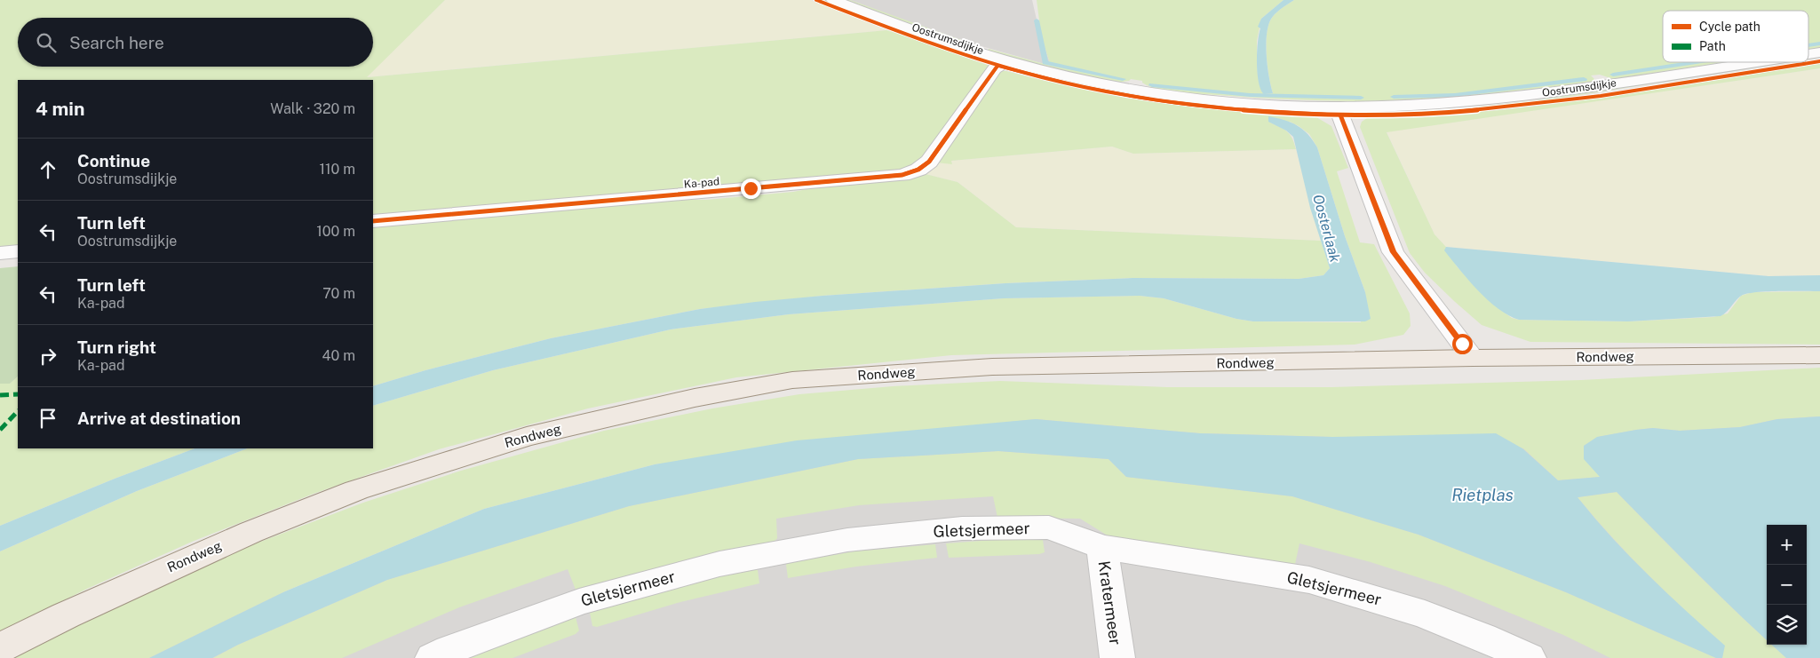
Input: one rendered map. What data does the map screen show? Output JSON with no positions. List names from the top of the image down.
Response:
{
  "streets": {
    "main road": ["Rondweg"],
    "street": [
      "Oostrumsdijkje",
      "Ka-pad",
      "Gletsjermeer",
      "Kratermeer"
    ]
  },
  "crossings": [
    ["Oostrumsdijkje", "Ka-pad"],
    ["Gletsjermeer", "Kratermeer"]
  ],
  "water": ["Oosterlaak", "Rietplas"],
  "legend": ["Cycle path", "Path"],
  "page": {
    "search": "Search here",
    "heading": ["4 min", "Walk · 320 m"],
    "list": [
      ["Continue", "Oostrumsdijkje", "110 m"],
      ["Turn left", "Oostrumsdijkje", "100 m"],
      ["Turn left", "Ka-pad", "70 m"],
      ["Turn right", "Ka-pad", "40 m"],
      "Arrive at destination"
    ],
    "map_buttons": ["+", "−"]
  }
}
